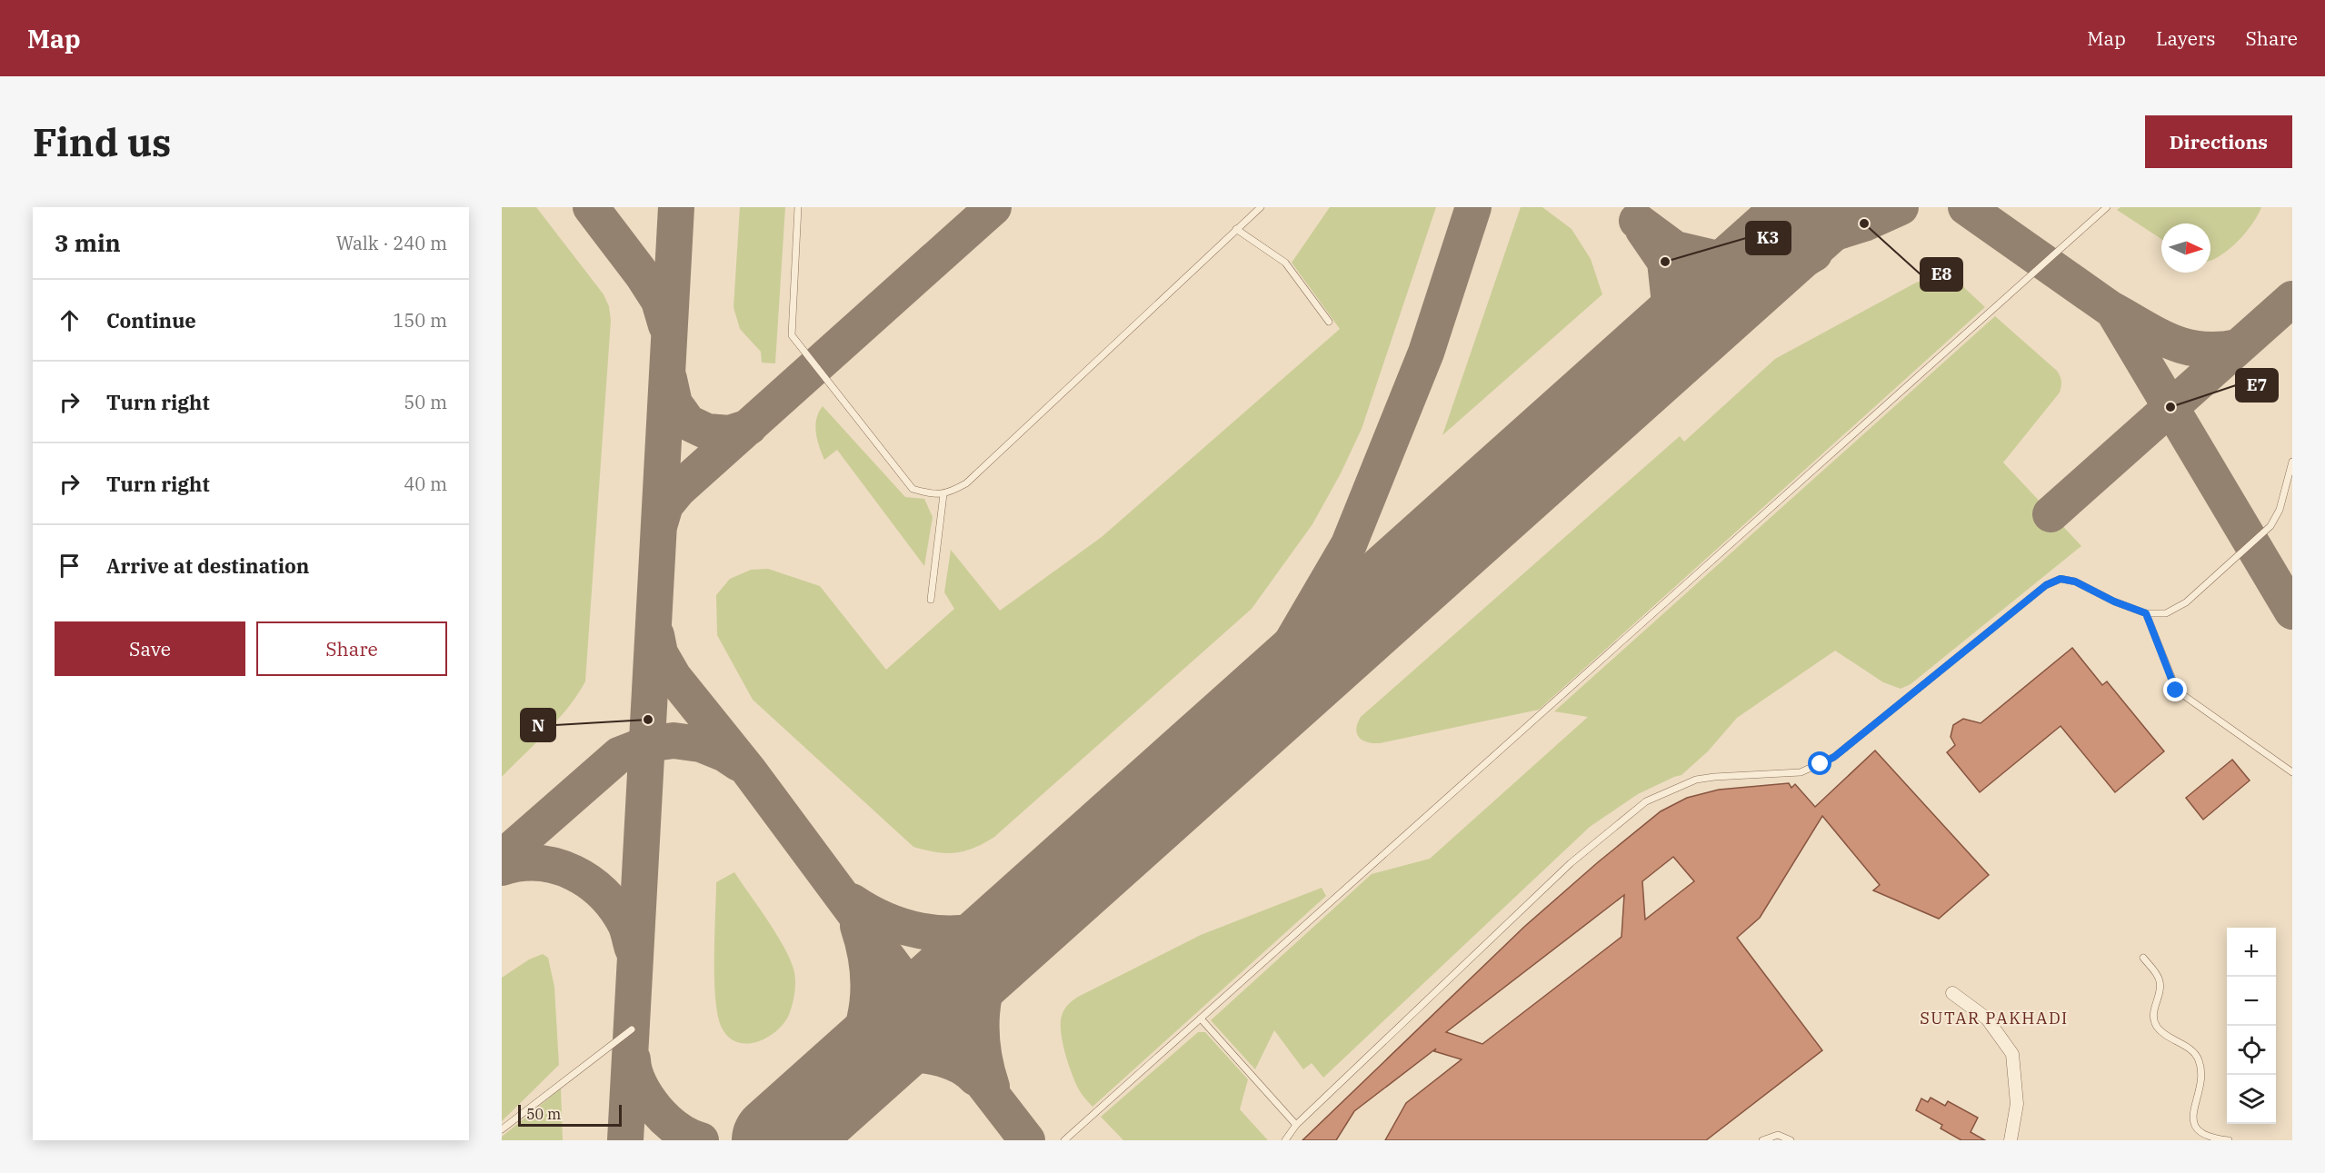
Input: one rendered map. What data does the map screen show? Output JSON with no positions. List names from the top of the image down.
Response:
{
  "districts": ["SUTAR PAKHADI"],
  "places": [
    "E8",
    "K3",
    "E7",
    "N"
  ],
  "scale_bar": "50 m",
  "north": "right",
  "page": {
    "header": "Map",
    "nav": ["Map", "Layers", "Share"],
    "buttons": [
      "Directions",
      ["Save", "Share"]
    ],
    "title": "Find us",
    "heading": ["3 min", "Walk · 240 m"],
    "list": [
      ["Continue", "150 m"],
      ["Turn right", "50 m"],
      ["Turn right", "40 m"],
      "Arrive at destination"
    ],
    "map_buttons": ["+", "−"],
    "scale": "50 m"
  }
}
